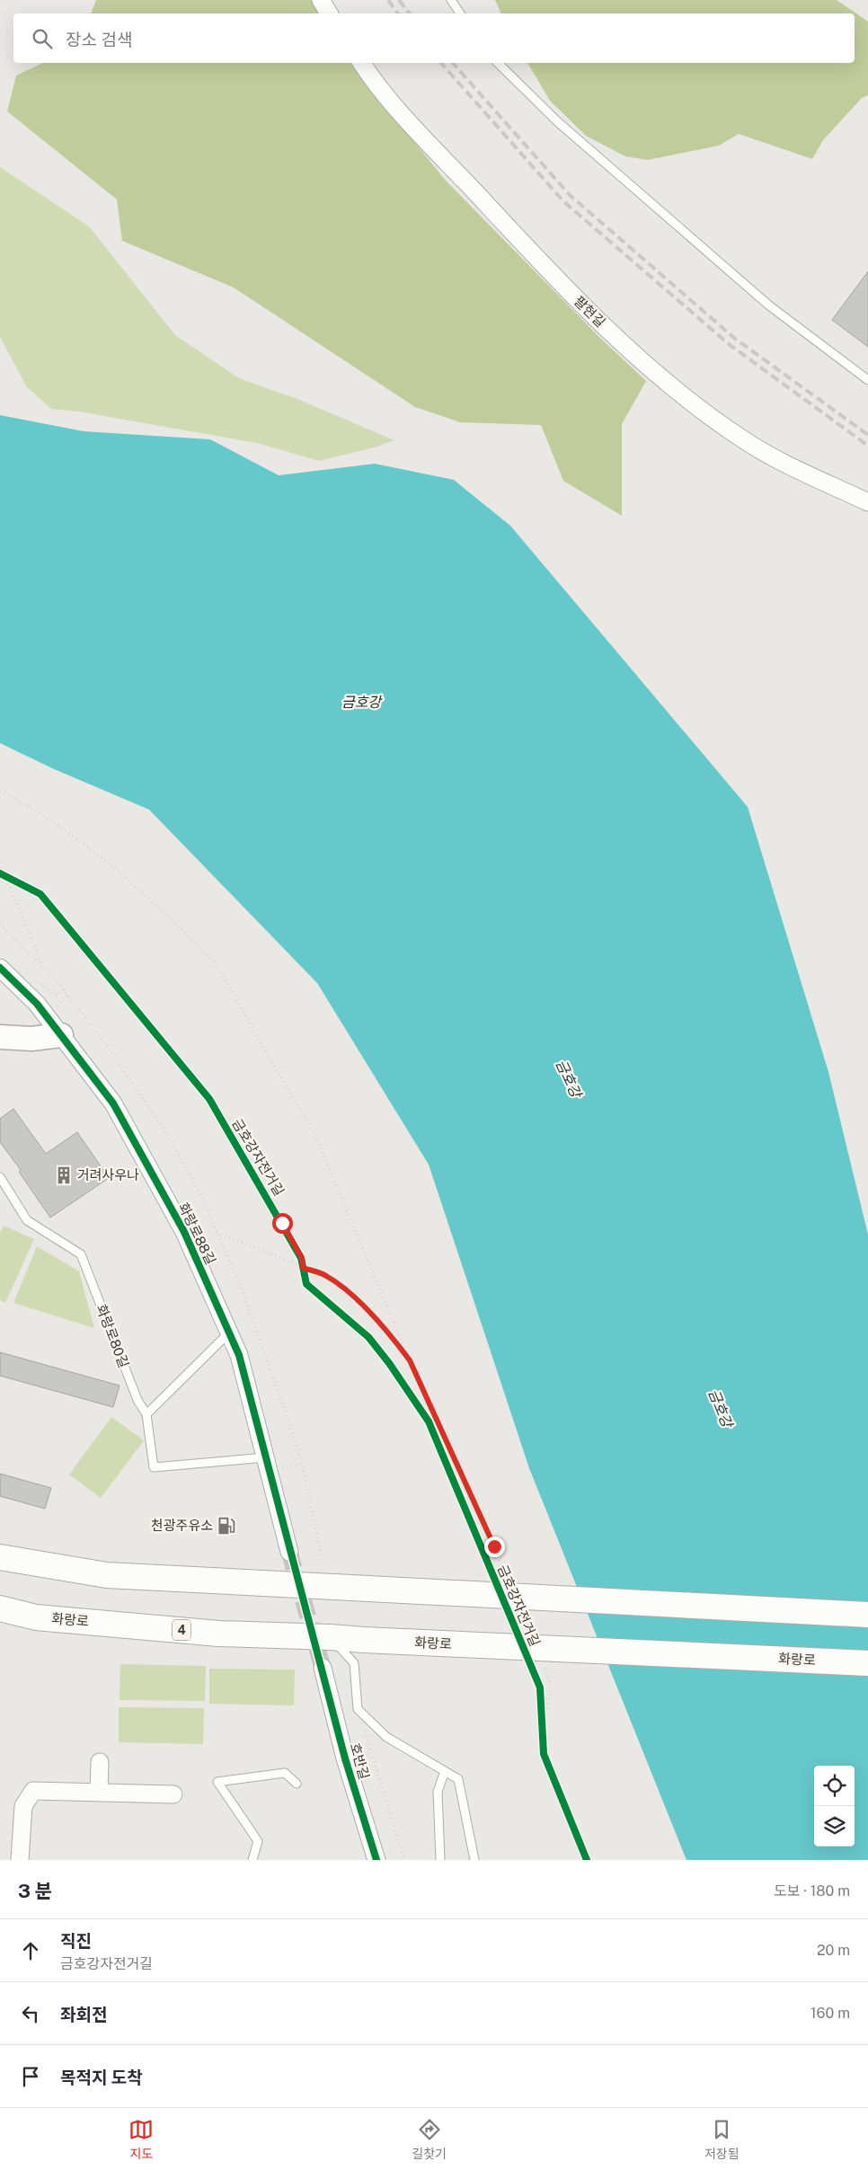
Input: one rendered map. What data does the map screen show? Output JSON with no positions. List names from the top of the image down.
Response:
{
  "streets": {
    "main road": ["화랑로", "4"],
    "street": ["팔현길", "화랑로88길", "호반길"],
    "lane": ["화랑로80길"],
    "cycle path": ["금호강자전거길"]
  },
  "water": ["금호강"],
  "places": {
    "building": ["거려사우나"],
    "fuel station": ["천광주유소"]
  },
  "page": {
    "search": "장소 검색",
    "heading": ["3 분", "도보 · 180 m"],
    "list": [
      ["직진", "금호강자전거길", "20 m"],
      ["좌회전", "160 m"],
      "목적지 도착"
    ],
    "nav": ["지도", "길찾기", "저장됨"]
  }
}
